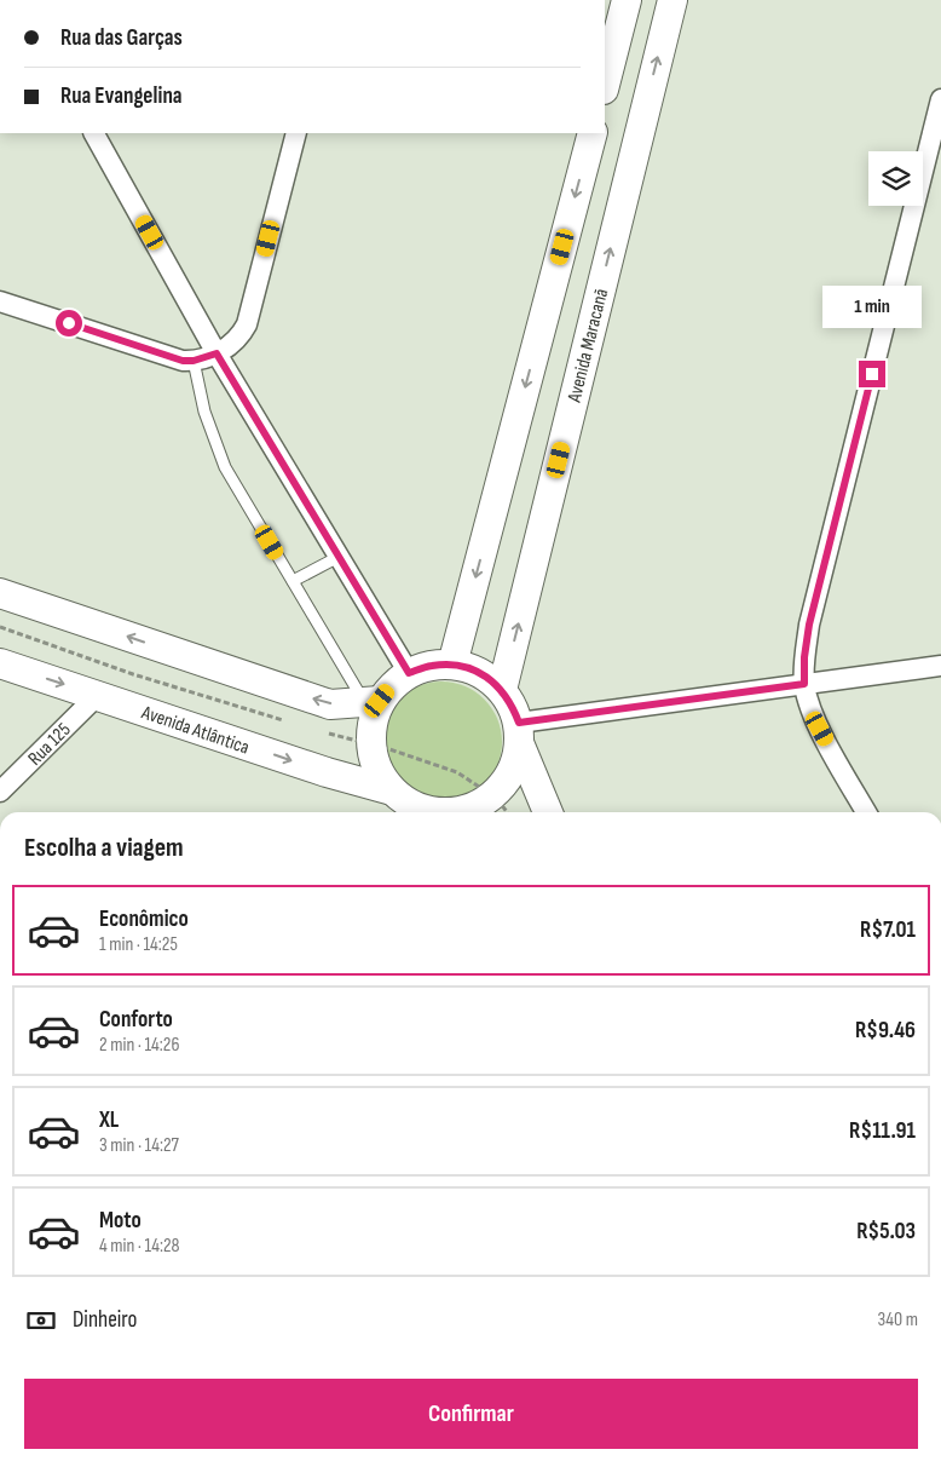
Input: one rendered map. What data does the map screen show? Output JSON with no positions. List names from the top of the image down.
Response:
{
  "streets": {
    "main road": ["Avenida Maracanã", "Avenida Atlântica"],
    "street": ["Rua 125"]
  },
  "crossings": [
    ["Avenida Atlântica", "Rua 125"]
  ],
  "page": {
    "banner": ["Rua das Garças", "Rua Evangelina"],
    "bubble": "1 min",
    "heading": "Escolha a viagem",
    "list": [
      {
        "name": "Econômico",
        "note": "1 min · 14:25",
        "value": "R$7.01"
      },
      {
        "name": "Conforto",
        "note": "2 min · 14:26",
        "value": "R$9.46"
      },
      {
        "name": "XL",
        "note": "3 min · 14:27",
        "value": "R$11.91"
      },
      {
        "name": "Moto",
        "note": "4 min · 14:28",
        "value": "R$5.03"
      }
    ],
    "pay": ["Dinheiro", "340 m"],
    "buttons": "Confirmar"
  }
}
